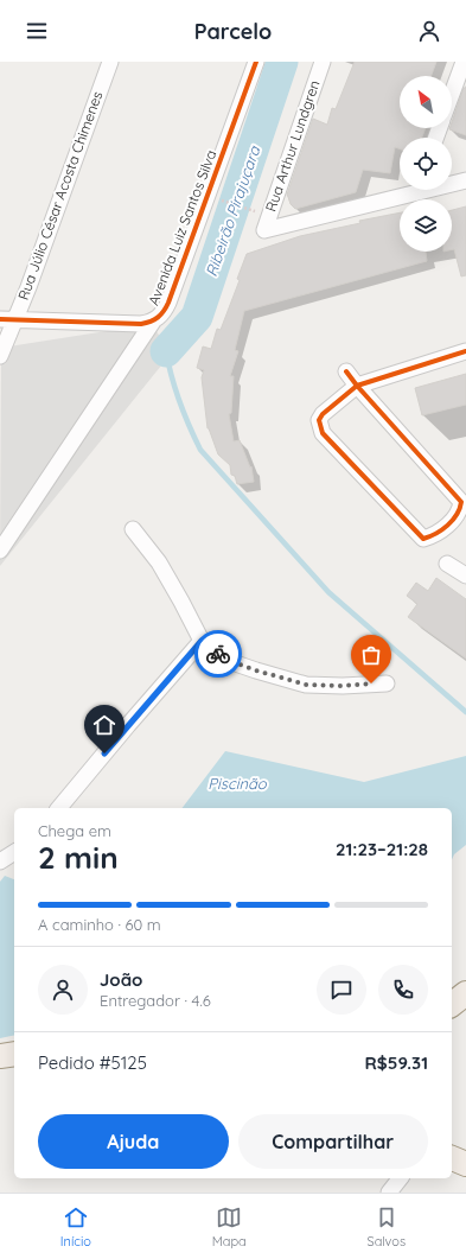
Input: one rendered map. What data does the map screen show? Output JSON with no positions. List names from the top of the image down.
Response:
{
  "streets": {
    "street": ["Rua Arthur Lundgren", "Rua Júlio César Acosta Chimenes", "Avenida Luiz Santos Silva"]
  },
  "crossings": [
    ["Rua Júlio César Acosta Chimenes", "Avenida Luiz Santos Silva"]
  ],
  "water": ["Ribeirão Pirajuçara", "Piscinão"],
  "north": "top left",
  "page": {
    "header": "Parcelo",
    "heading": ["2 min", "Chega em", "21:23–21:28"],
    "panel": [
      "João",
      "Entregador · 4.6",
      "Pedido #5125",
      "R$59.31"
    ],
    "bar": "A caminho · 60 m",
    "buttons": ["Ajuda", "Compartilhar"],
    "tabs": ["Início", "Mapa", "Salvos"]
  }
}
